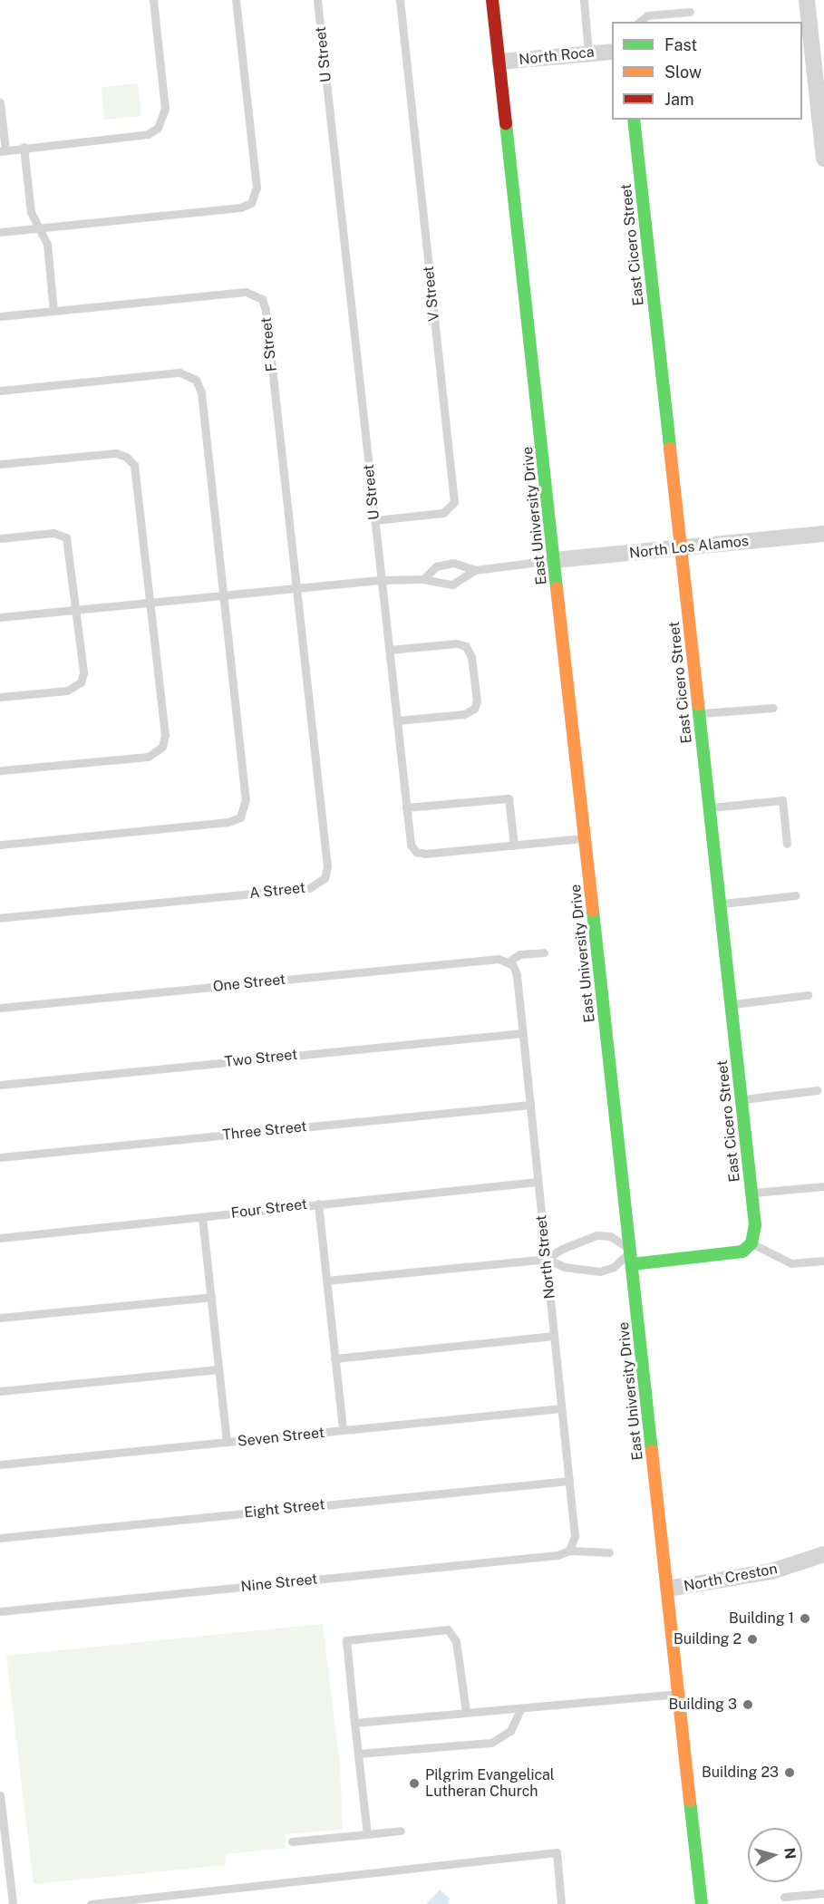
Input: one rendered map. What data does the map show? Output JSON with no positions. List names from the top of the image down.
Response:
{
  "streets": {
    "main road": ["East Cicero Street", "East University Drive"],
    "street": ["North Roca", "North Los Alamos", "North Creston"],
    "lane": [
      "U Street",
      "V Street",
      "F Street",
      "A Street",
      "One Street",
      "Two Street",
      "Three Street",
      "Four Street",
      "North Street",
      "Seven Street",
      "Eight Street",
      "Nine Street"
    ]
  },
  "crossings": [
    ["U Street", "V Street"],
    ["U Street", "East University Drive"],
    ["North Roca", "East University Drive"],
    ["East Cicero Street", "North Los Alamos"],
    ["F Street", "A Street"],
    ["East University Drive", "North Los Alamos"],
    ["East University Drive", "North Creston"],
    ["One Street", "North Street"],
    ["Two Street", "North Street"],
    ["Three Street", "North Street"],
    ["Four Street", "North Street"],
    ["North Street", "Seven Street"],
    ["North Street", "Eight Street"],
    ["North Street", "Nine Street"]
  ],
  "places": [
    "Building 1",
    "Building 2",
    "Building 3",
    "Building 23",
    "Pilgrim Evangelical Lutheran Church"
  ],
  "legend": ["Fast", "Slow", "Jam"],
  "north": "right"
}
